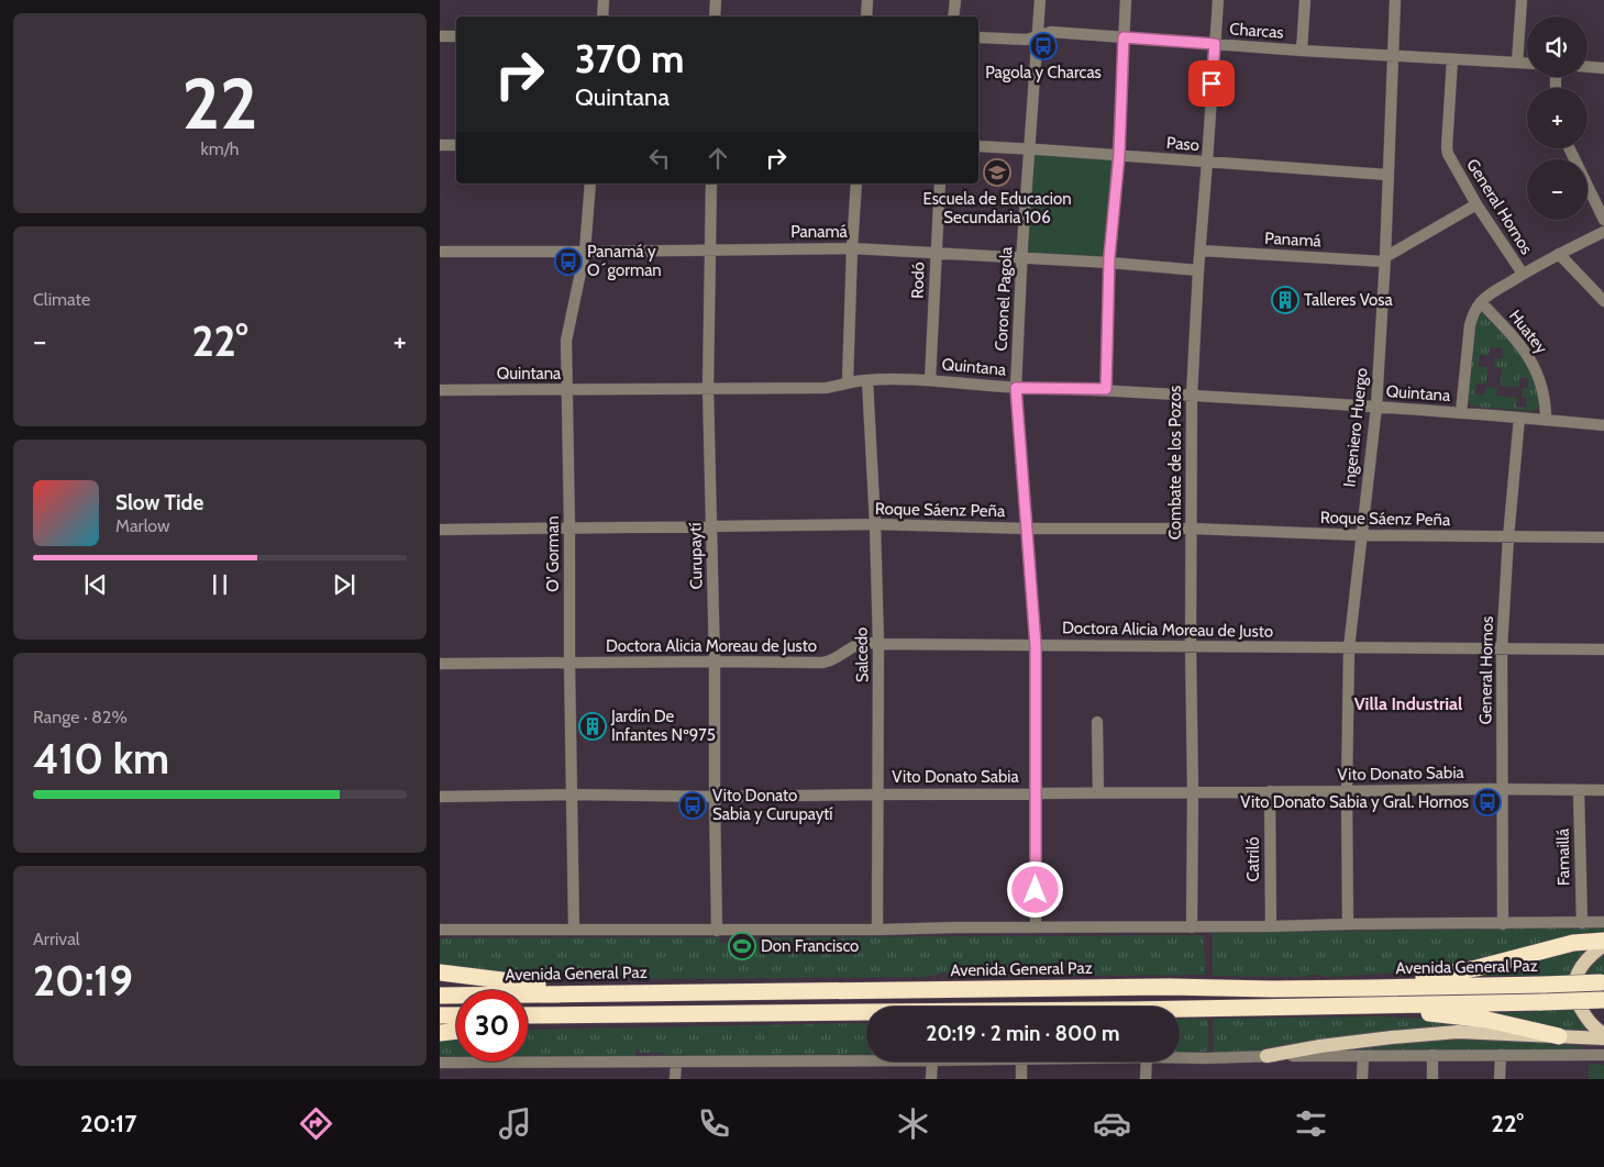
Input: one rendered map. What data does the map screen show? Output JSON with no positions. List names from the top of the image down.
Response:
{
  "streets": {
    "highway": ["Avenida General Paz"],
    "street": [
      "Charcas",
      "Paso",
      "General Hornos",
      "Panamá",
      "Rodó",
      "Coronel Pagola",
      "Huatey",
      "Quintana",
      "Ingeniero Huergo",
      "Combate de los Pozos",
      "Roque Sáenz Peña",
      "O' Gorman",
      "Curupaytí",
      "Doctora Alicia Moreau de Justo",
      "Salcedo",
      "Vito Donato Sabia",
      "Famaillá",
      "Catriló"
    ]
  },
  "crossings": [
    ["Charcas", "General Hornos"],
    ["Charcas", "Coronel Pagola"],
    ["Charcas", "Ingeniero Huergo"],
    ["Charcas", "Combate de los Pozos"],
    ["Paso", "Coronel Pagola"],
    ["Paso", "Ingeniero Huergo"],
    ["Paso", "Combate de los Pozos"],
    ["General Hornos", "Huatey"],
    ["General Hornos", "Quintana"],
    ["General Hornos", "Roque Sáenz Peña"],
    ["General Hornos", "Doctora Alicia Moreau de Justo"],
    ["General Hornos", "Vito Donato Sabia"],
    ["Panamá", "Rodó"],
    ["Panamá", "Coronel Pagola"],
    ["Panamá", "Ingeniero Huergo"],
    ["Panamá", "Combate de los Pozos"],
    ["Panamá", "O' Gorman"],
    ["Panamá", "Curupaytí"],
    ["Rodó", "Quintana"],
    ["Coronel Pagola", "Quintana"],
    ["Coronel Pagola", "Roque Sáenz Peña"],
    ["Coronel Pagola", "Doctora Alicia Moreau de Justo"],
    ["Coronel Pagola", "Vito Donato Sabia"],
    ["Huatey", "Quintana"],
    ["Quintana", "Ingeniero Huergo"],
    ["Quintana", "Combate de los Pozos"],
    ["Quintana", "O' Gorman"],
    ["Quintana", "Curupaytí"],
    ["Quintana", "Salcedo"],
    ["Ingeniero Huergo", "Roque Sáenz Peña"],
    ["Ingeniero Huergo", "Doctora Alicia Moreau de Justo"],
    ["Ingeniero Huergo", "Vito Donato Sabia"],
    ["Combate de los Pozos", "Roque Sáenz Peña"],
    ["Combate de los Pozos", "Doctora Alicia Moreau de Justo"],
    ["Combate de los Pozos", "Vito Donato Sabia"],
    ["Roque Sáenz Peña", "O' Gorman"],
    ["Roque Sáenz Peña", "Curupaytí"],
    ["Roque Sáenz Peña", "Salcedo"],
    ["O' Gorman", "Doctora Alicia Moreau de Justo"],
    ["O' Gorman", "Vito Donato Sabia"],
    ["Curupaytí", "Doctora Alicia Moreau de Justo"],
    ["Curupaytí", "Vito Donato Sabia"],
    ["Doctora Alicia Moreau de Justo", "Salcedo"],
    ["Salcedo", "Vito Donato Sabia"],
    ["Vito Donato Sabia", "Famaillá"],
    ["Vito Donato Sabia", "Catriló"]
  ],
  "districts": ["Villa Industrial"],
  "places": {
    "bus stop": [
      "Pagola y Charcas",
      "Panamá y O´gorman",
      "Vito Donato Sabia y Gral. Hornos",
      "Vito Donato Sabia y Curupaytí"
    ],
    "school or university": ["Escuela de Educacion Secundaria 106"],
    "building": ["Talleres Vosa", "Jardín De Infantes Nº975"],
    "sports": ["Don Francisco"]
  },
  "page": {
    "tile": [
      ["22", "km/h"],
      "Climate",
      ["Range · 82%", "410 km"],
      ["Arrival", "20:19"]
    ],
    "map_buttons": ["+", "−"],
    "turn": ["370 m", "Quintana"],
    "heat": ["−", "22°", "+"],
    "song": ["Slow Tide", "Marlow"],
    "limit": "30",
    "trip": "20:19 · 2 min · 800 m",
    "tabs": ["20:17", "22°"]
  }
}
